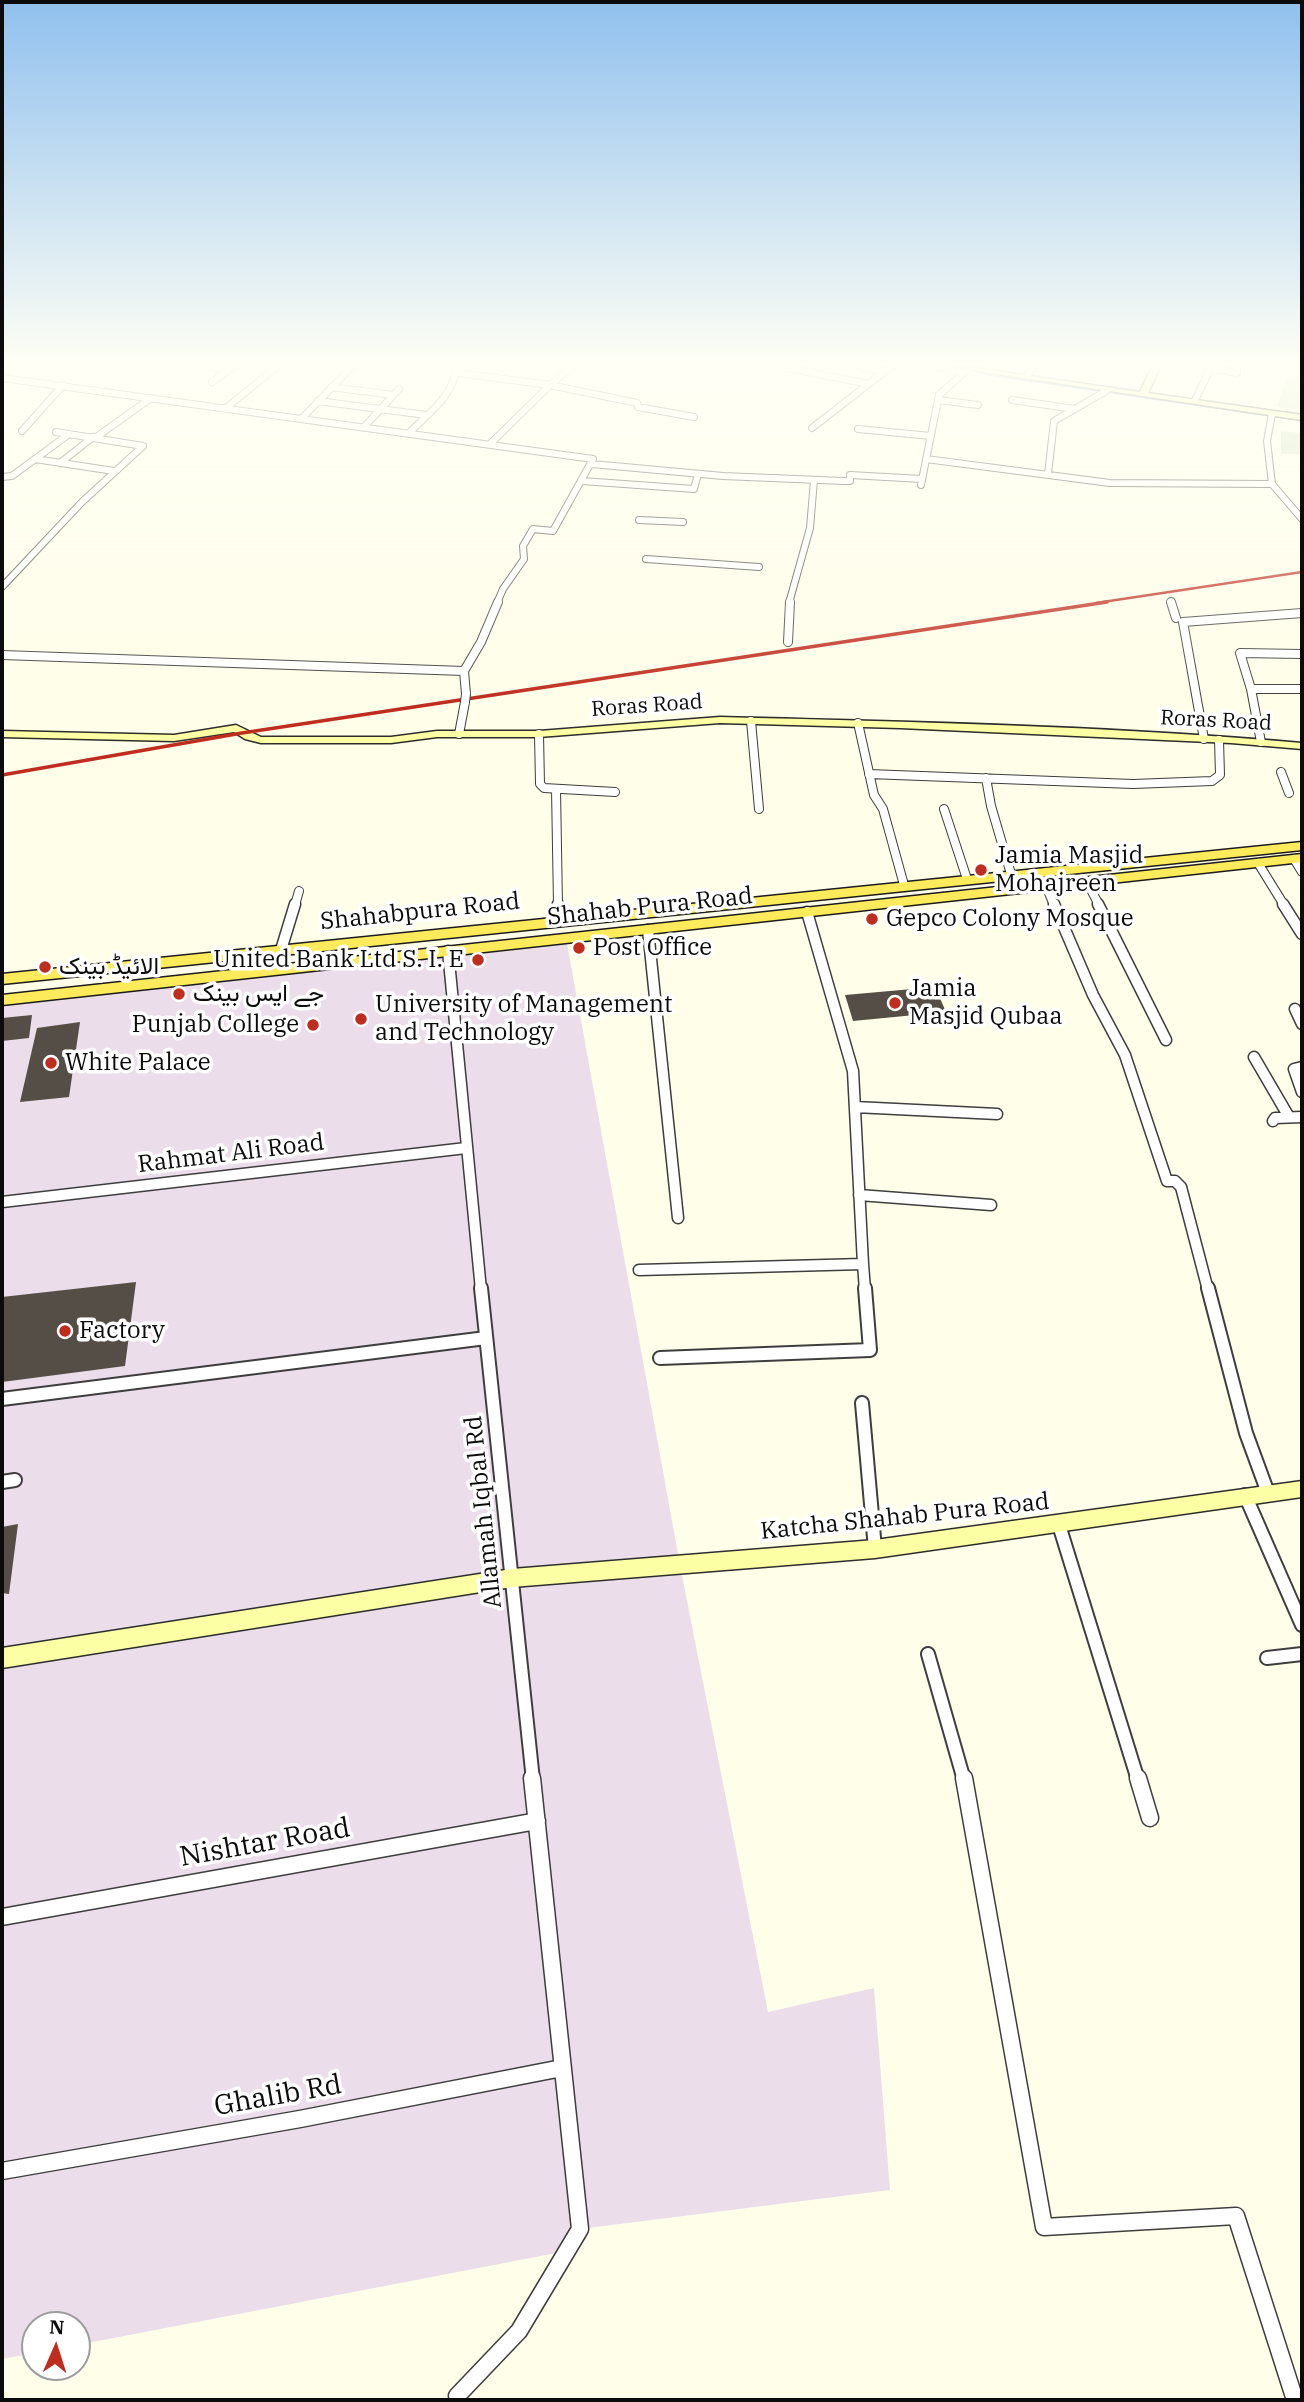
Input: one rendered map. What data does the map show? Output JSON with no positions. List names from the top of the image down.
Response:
{
  "streets": {
    "main road": ["Shahab Pura Road", "Shahabpura Road"],
    "street": [
      "Roras Road",
      "Rahmat Ali Road",
      "Allamah Iqbal Rd",
      "Katcha Shahab Pura Road",
      "Nishtar Road",
      "Ghalib Rd"
    ]
  },
  "crossings": [
    ["Shahab Pura Road", "Shahabpura Road"],
    ["Shahab Pura Road", "Allamah Iqbal Rd"],
    ["Rahmat Ali Road", "Allamah Iqbal Rd"],
    ["Allamah Iqbal Rd", "Katcha Shahab Pura Road"],
    ["Allamah Iqbal Rd", "Nishtar Road"],
    ["Allamah Iqbal Rd", "Ghalib Rd"]
  ],
  "places": [
    "Jamia Masjid Mohajreen",
    "Gepco Colony Mosque",
    "Post Office",
    "United Bank Ltd S. I. E",
    "الائیڈ بینک",
    "جے ایس بینک",
    "Jamia Masjid Qubaa",
    "University of Management and Technology",
    "Punjab College",
    "White Palace",
    "Factory"
  ],
  "north": "top"
}
